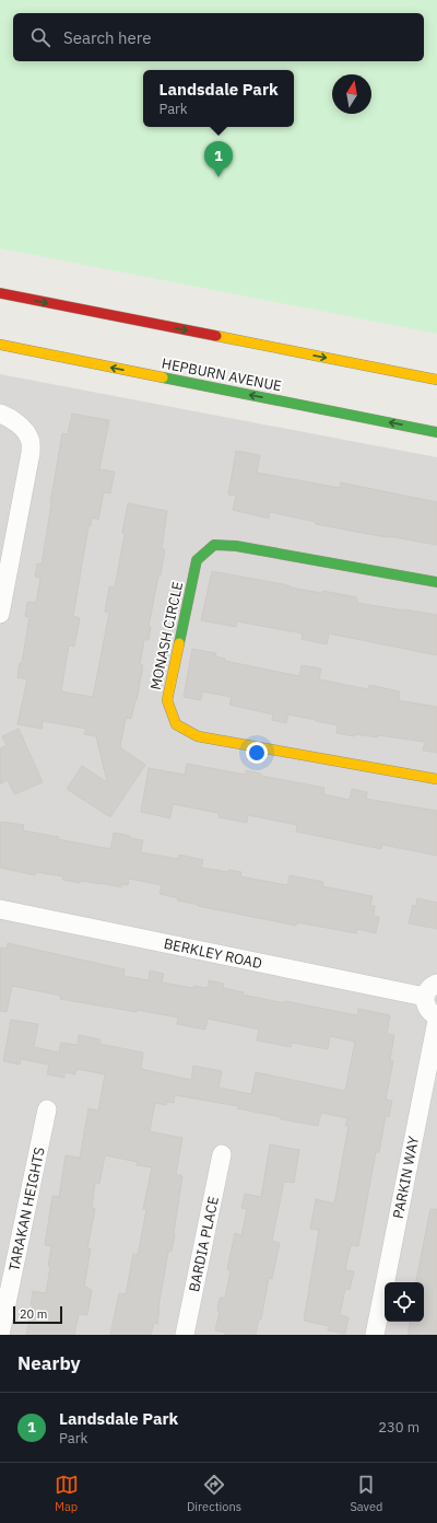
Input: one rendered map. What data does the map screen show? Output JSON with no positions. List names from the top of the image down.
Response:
{
  "streets": {
    "main road": ["HEPBURN AVENUE", "MONASH CIRCLE"],
    "street": [
      "BERKLEY ROAD",
      "PARKIN WAY",
      "TARAKAN HEIGHTS",
      "BARDIA PLACE"
    ]
  },
  "scale_bar": "20 m",
  "north": "top",
  "page": {
    "search": "Search here",
    "popup": ["Landsdale Park", "Park"],
    "pins": "1",
    "scale": "20 m",
    "heading": "Nearby",
    "list": [
      {
        "mark": "1",
        "name": "Landsdale Park",
        "note": "Park",
        "value": "230 m"
      }
    ],
    "nav": ["Map", "Directions", "Saved"]
  }
}
